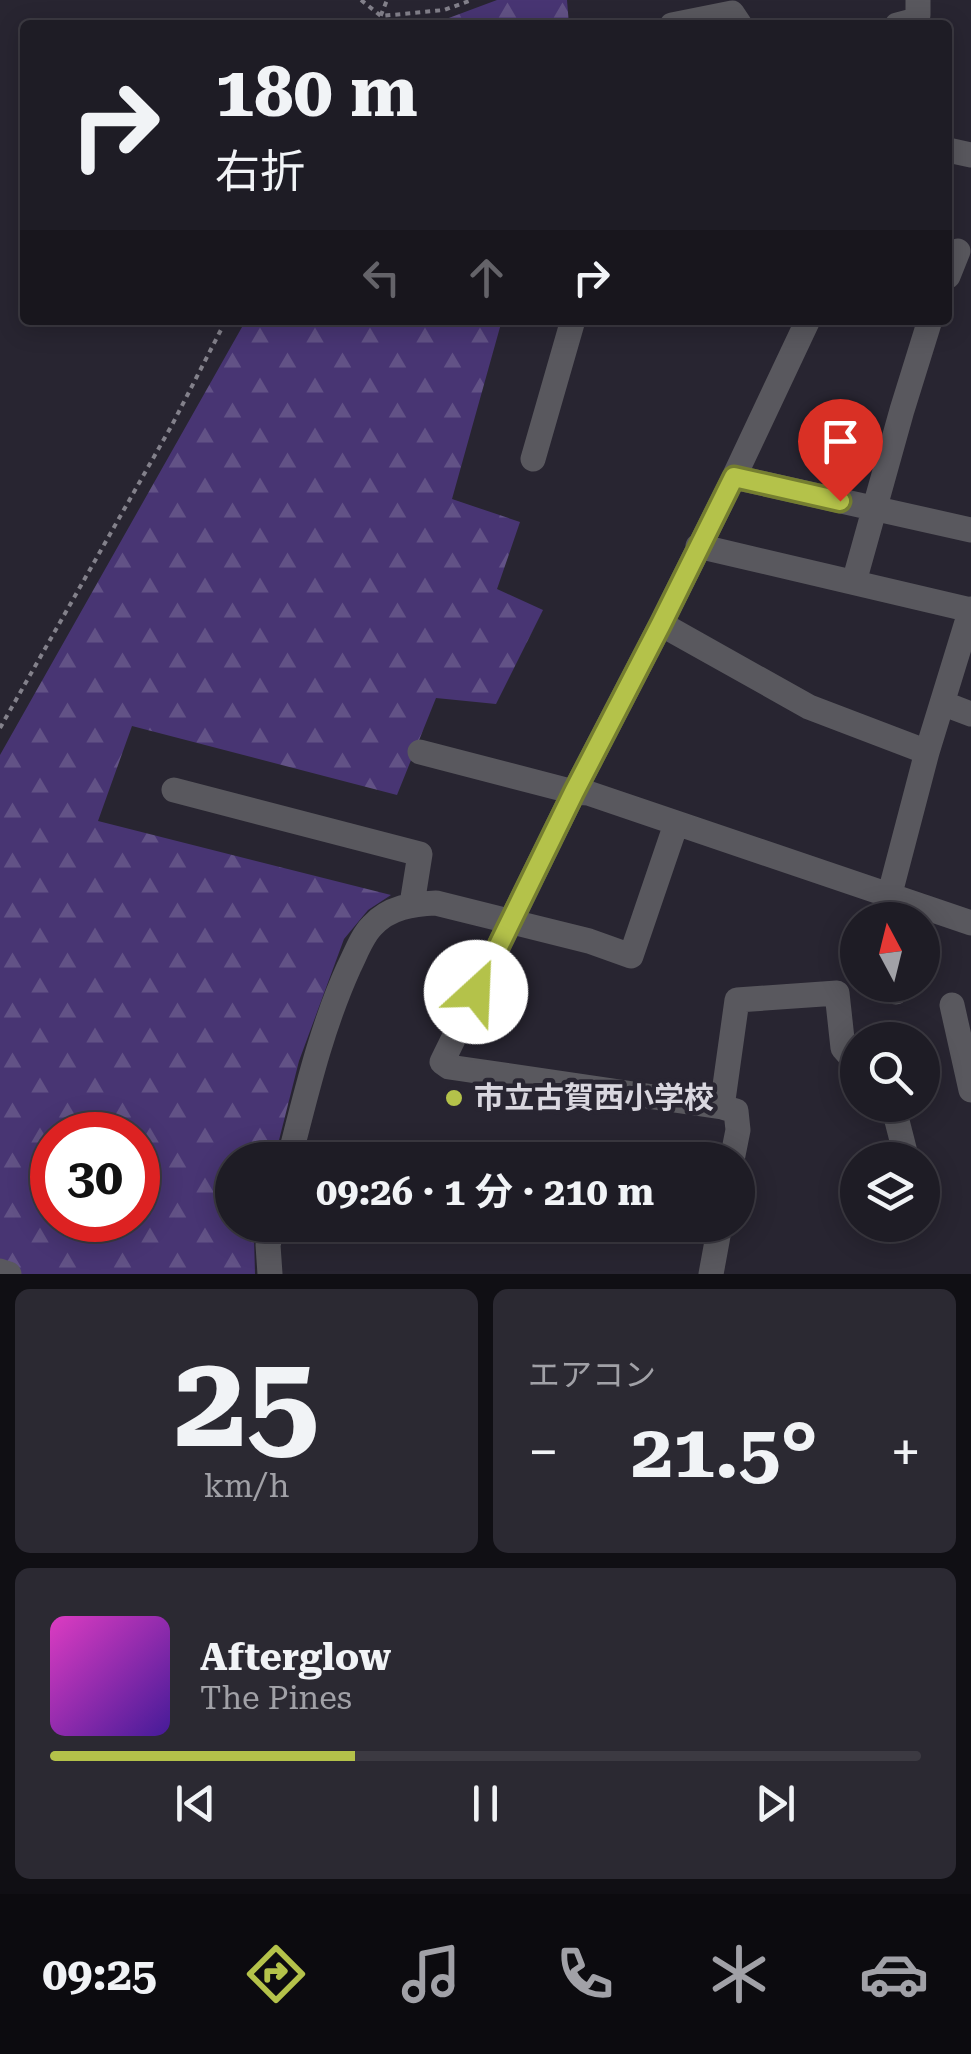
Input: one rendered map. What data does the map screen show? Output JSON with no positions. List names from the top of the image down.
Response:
{
  "places": ["市立古賀西小学校"],
  "north": "top",
  "page": {
    "turn": ["180 m", "右折"],
    "limit": "30",
    "trip": "09:26 · 1 分 · 210 m",
    "tile": [
      ["25", "km/h"],
      "エアコン"
    ],
    "heat": ["−", "21.5°", "+"],
    "song": ["Afterglow", "The Pines"],
    "tabs": "09:25"
  }
}
